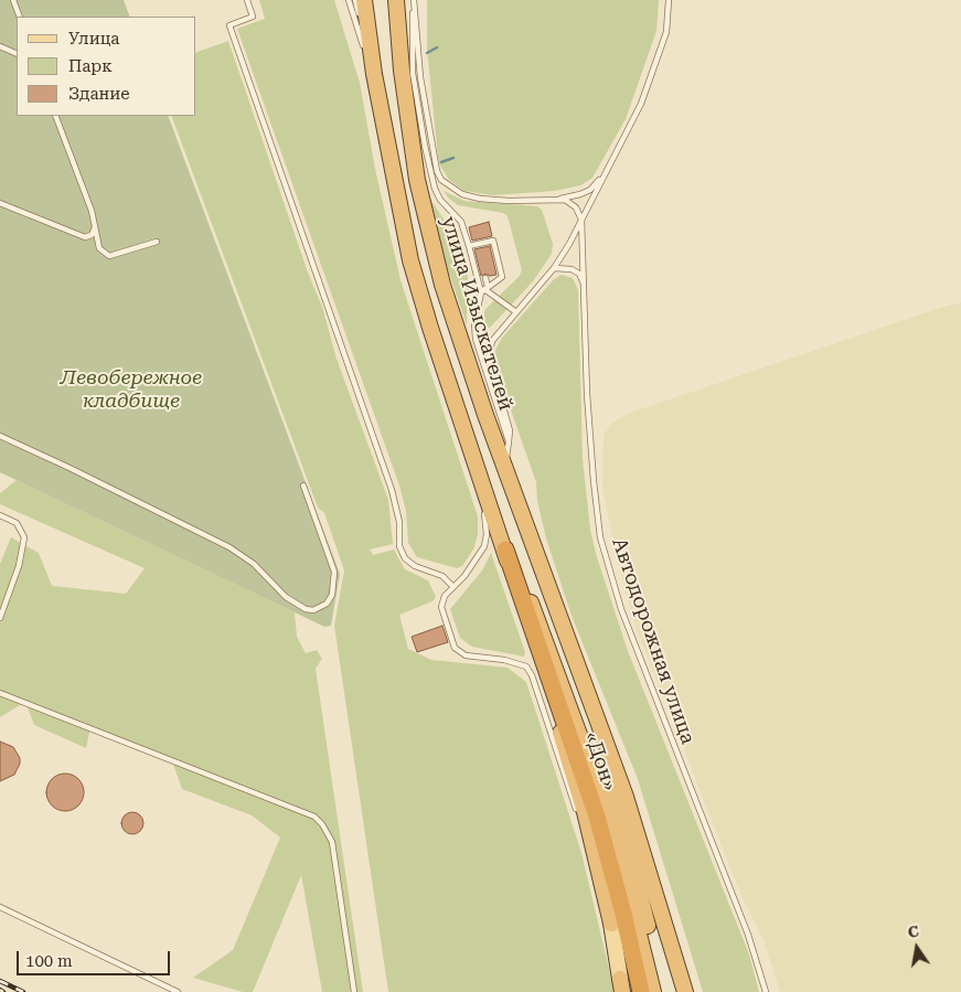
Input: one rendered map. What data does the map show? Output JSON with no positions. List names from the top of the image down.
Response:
{
  "streets": {
    "highway": ["улица Изыскателей", "«Дон»"],
    "lane": ["Автодорожная улица"]
  },
  "parks": ["Левобережное кладбище"],
  "legend": ["Улица", "Парк", "Здание"],
  "scale_bar": "100 m",
  "north": "top"
}
